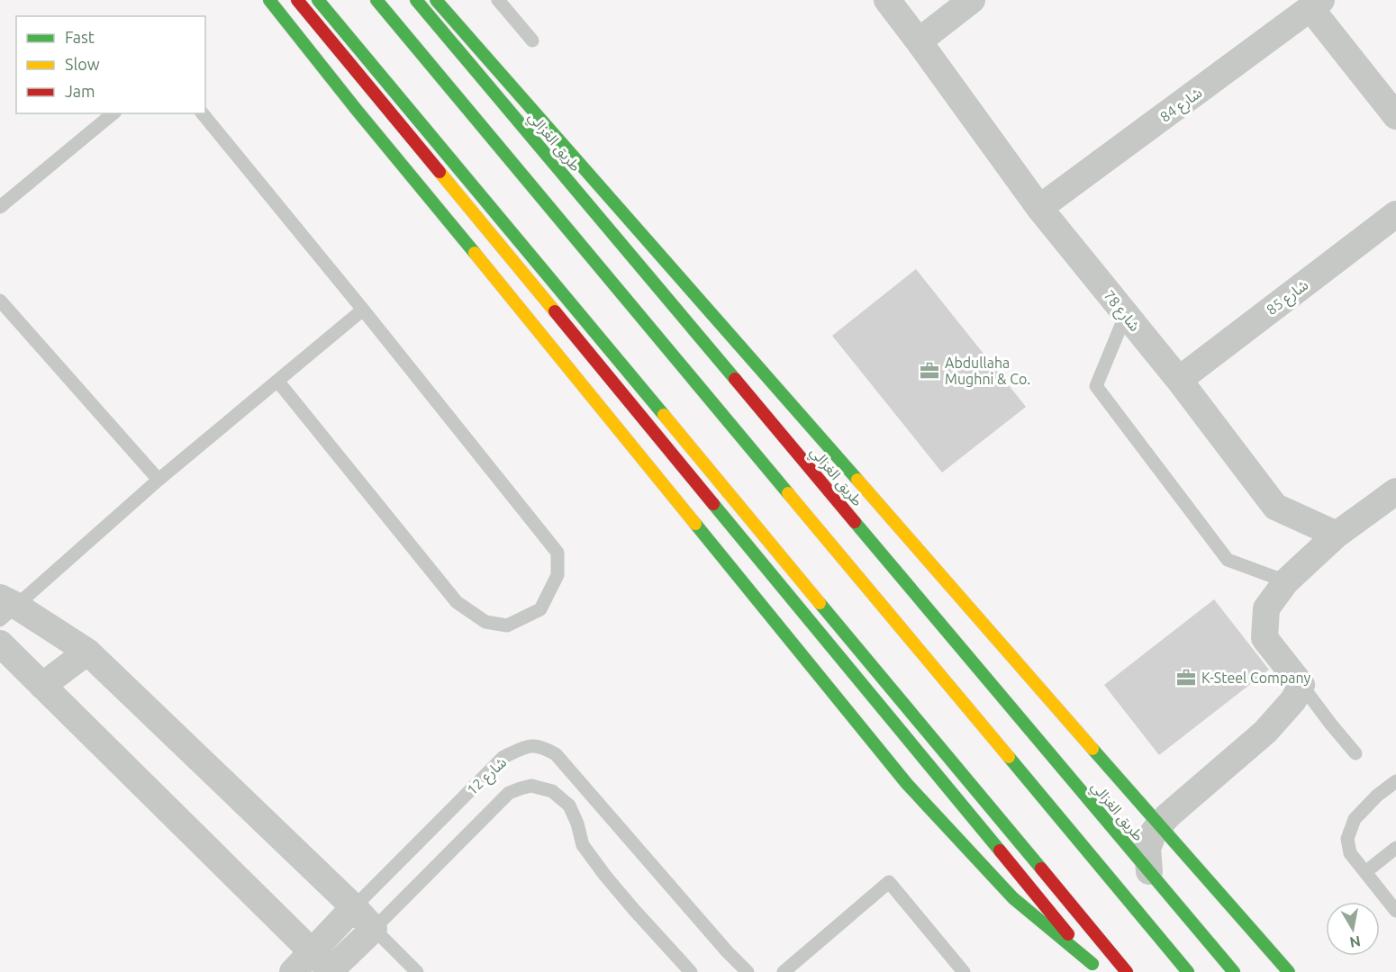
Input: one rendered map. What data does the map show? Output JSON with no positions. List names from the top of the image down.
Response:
{
  "streets": {
    "main road": ["طريق الغزالي"],
    "street": [
      "شارع 84",
      "شارع 85",
      "شارع 78",
      "شارع 12"
    ]
  },
  "crossings": [
    ["شارع 84", "شارع 78"],
    ["شارع 85", "شارع 78"]
  ],
  "places": {
    "office": ["Abdullaha Mughni & Co.", "K-Steel Company"]
  },
  "legend": ["Fast", "Slow", "Jam"],
  "north": "bottom"
}
